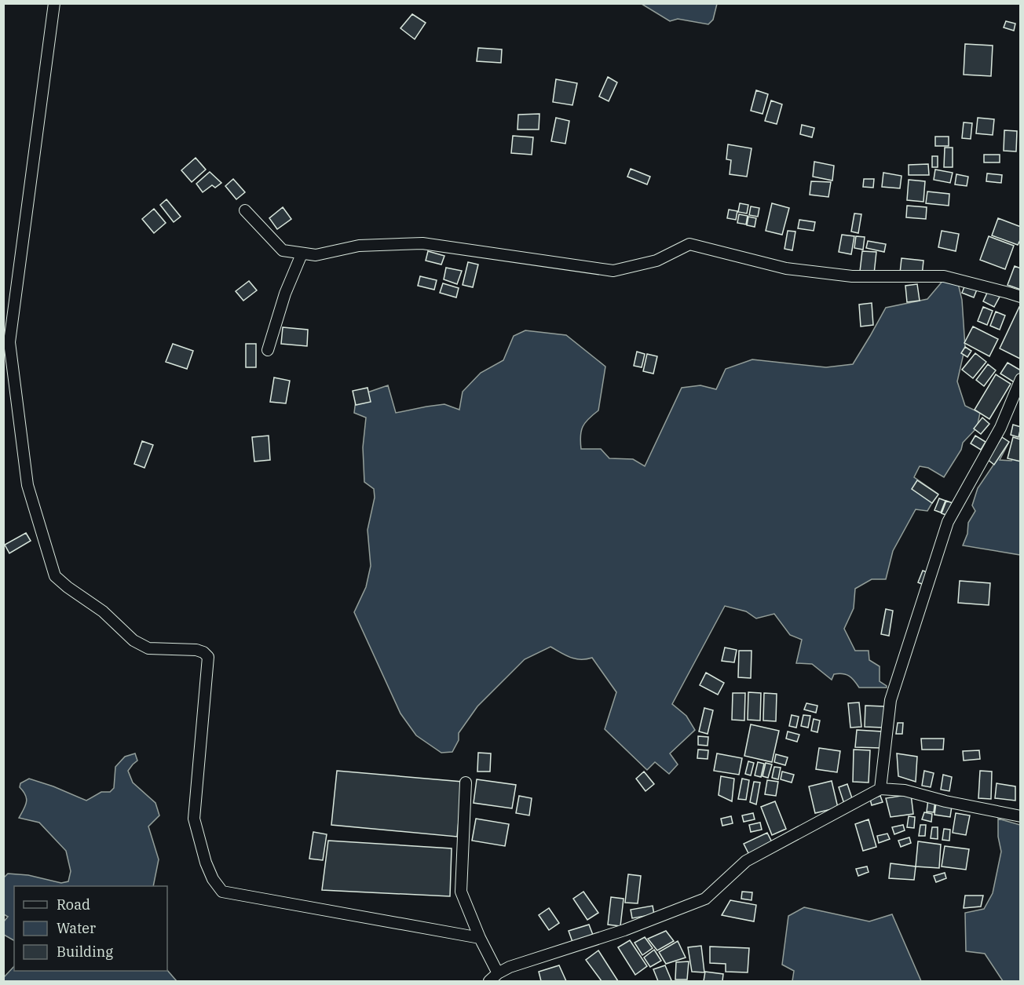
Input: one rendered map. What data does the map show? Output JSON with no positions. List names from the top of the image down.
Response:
{
  "legend": ["Road", "Water", "Building"]
}
